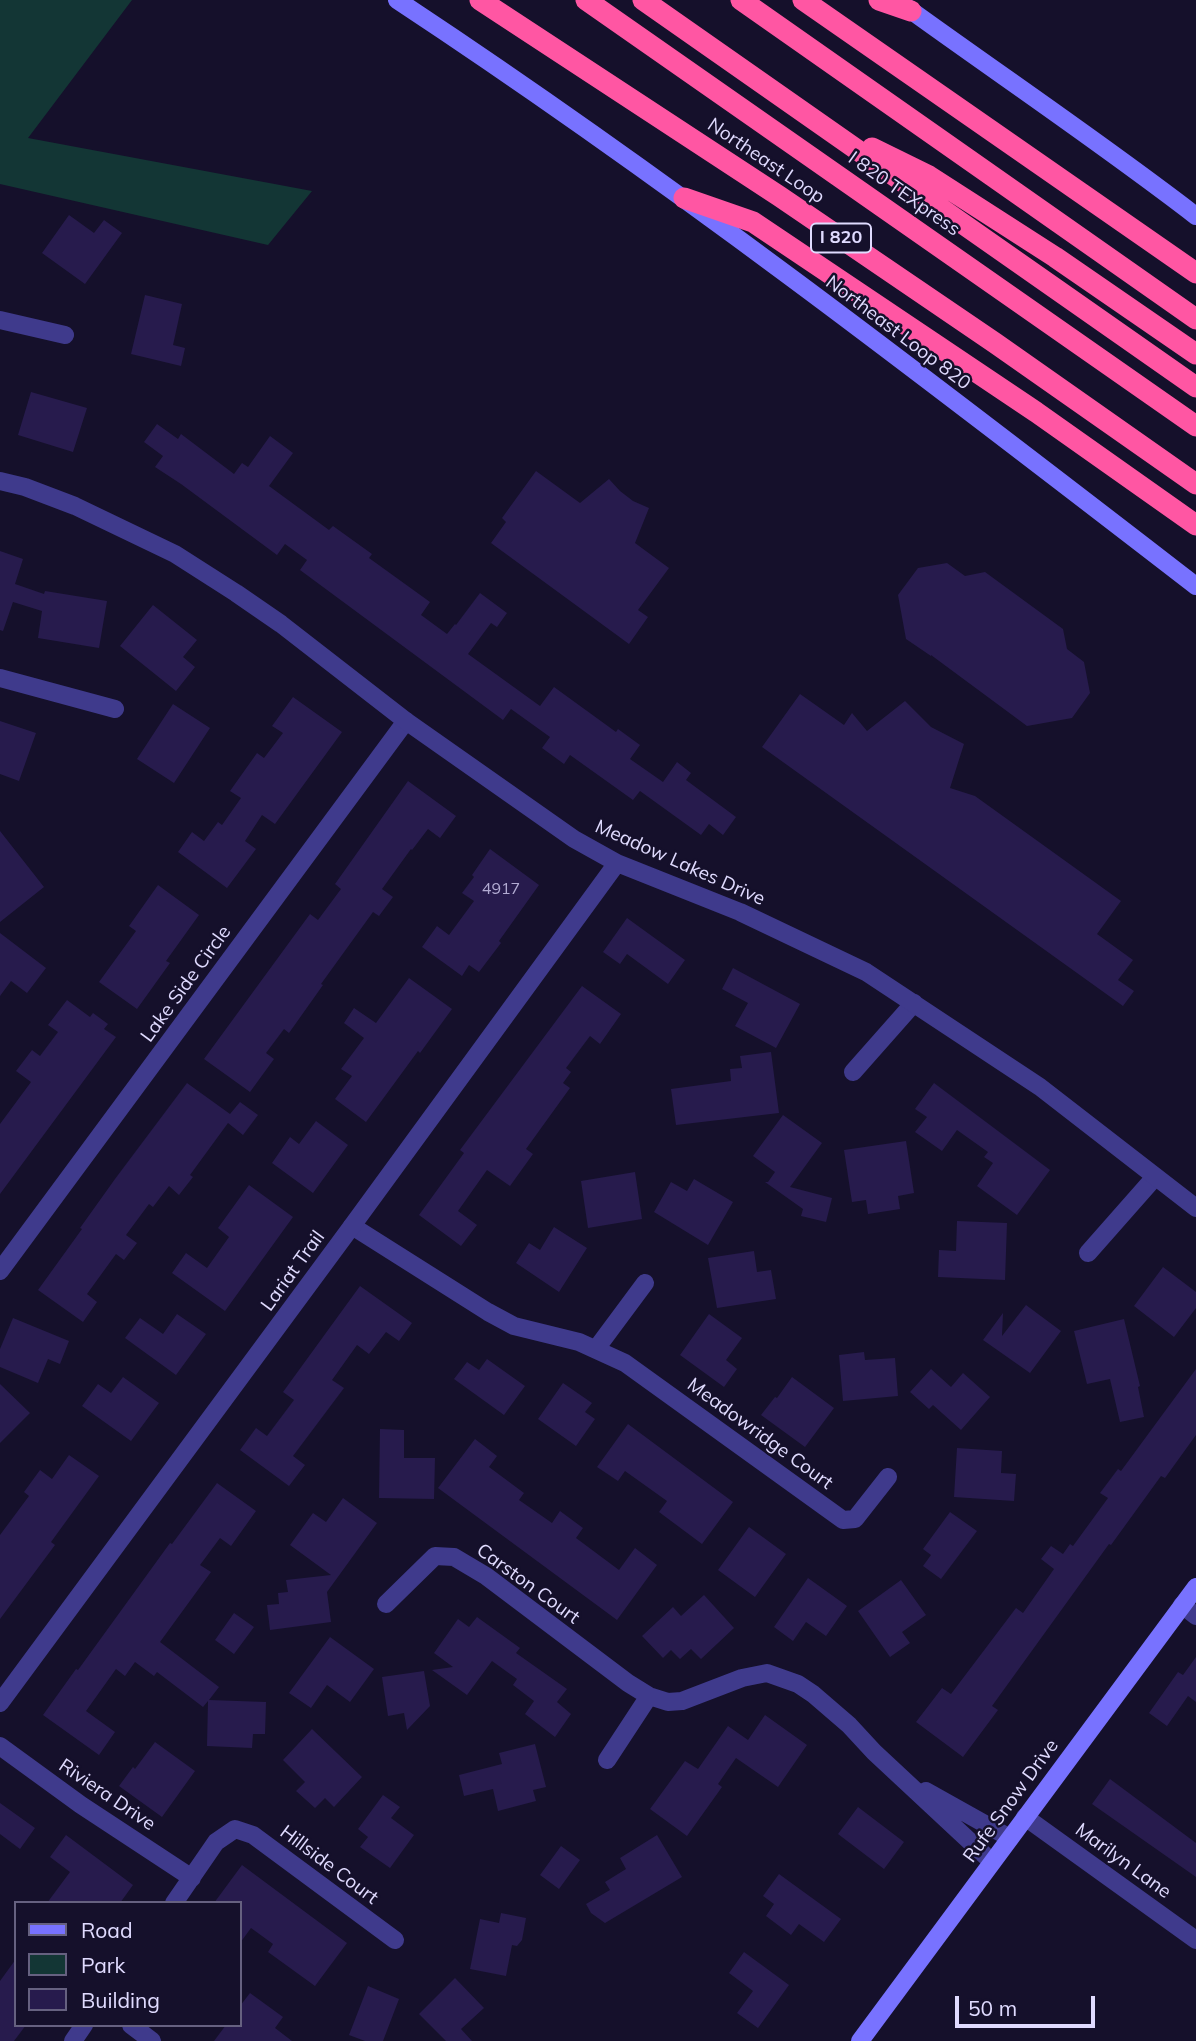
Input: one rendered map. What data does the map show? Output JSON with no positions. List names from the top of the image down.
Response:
{
  "streets": {
    "highway": ["Northeast Loop", "I 820 TEXpress", "I 820"],
    "main road": ["Northeast Loop 820", "Rufe Snow Drive"],
    "street": [
      "Meadow Lakes Drive",
      "Lake Side Circle",
      "Lariat Trail",
      "Meadowridge Court",
      "Carston Court",
      "Riviera Drive",
      "Marilyn Lane",
      "Hillside Court"
    ]
  },
  "crossings": [
    ["Meadow Lakes Drive", "Lake Side Circle"],
    ["Meadow Lakes Drive", "Lariat Trail"],
    ["Lariat Trail", "Meadowridge Court"],
    ["Carston Court", "Rufe Snow Drive"],
    ["Riviera Drive", "Hillside Court"],
    ["Rufe Snow Drive", "Marilyn Lane"]
  ],
  "house_numbers": ["4917"],
  "legend": ["Road", "Park", "Building"],
  "scale_bar": "50 m"
}
